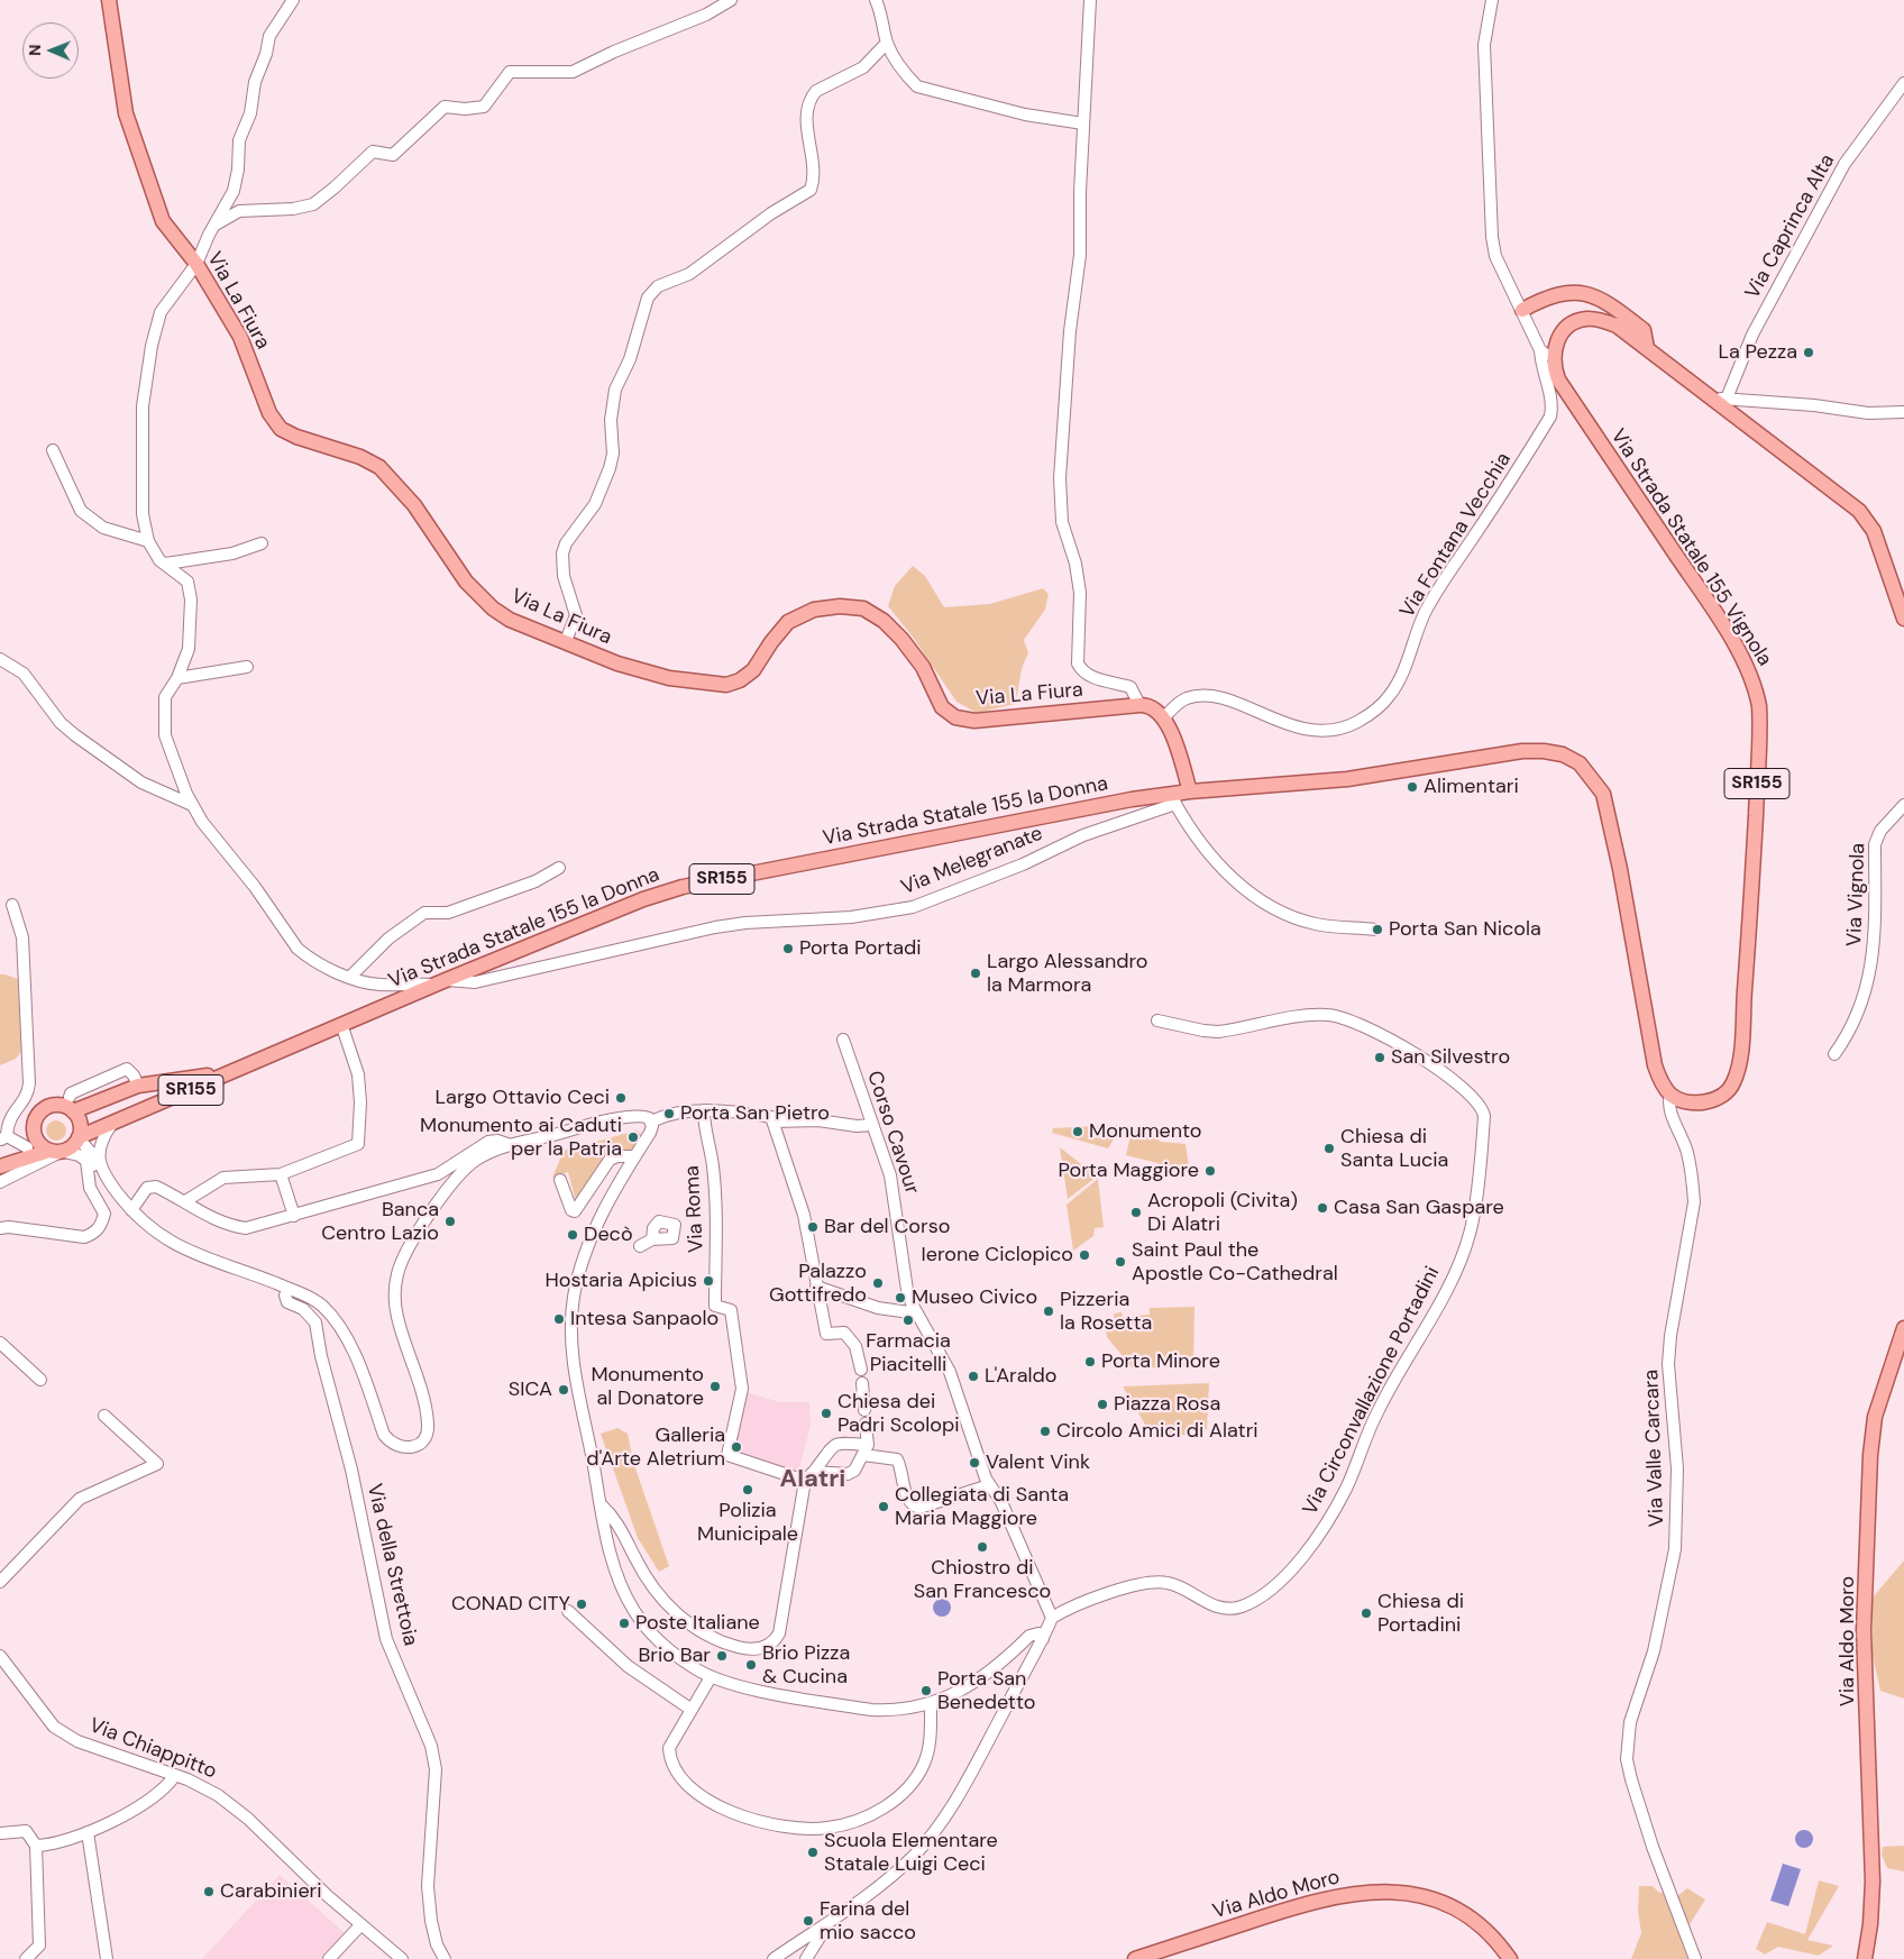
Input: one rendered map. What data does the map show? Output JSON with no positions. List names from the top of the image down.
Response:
{
  "streets": {
    "main road": [
      "Via La Fiura",
      "Via Strada Statale 155 Vignola",
      "SR155",
      "Via Strada Statale 155 la Donna",
      "Via Aldo Moro"
    ],
    "street": [
      "Via Caprinca Alta",
      "Via Fontana Vecchia",
      "Via Melegranate",
      "Via Vignola",
      "Corso Cavour",
      "Via Roma",
      "Via Circonvallazione Portadini",
      "Via Valle Carcara",
      "Via della Strettoia",
      "Via Chiappitto"
    ]
  },
  "crossings": [
    ["Via Strada Statale 155 Vignola", "Via Strada Statale 155 la Donna"],
    ["Via Strada Statale 155 Vignola", "Via Valle Carcara"],
    ["SR155", "Via Strada Statale 155 la Donna"],
    ["Via Strada Statale 155 la Donna", "Via Melegranate"],
    ["Via Strada Statale 155 la Donna", "Via Valle Carcara"],
    ["Corso Cavour", "Via Circonvallazione Portadini"]
  ],
  "districts": ["Alatri"],
  "places": [
    "La Pezza",
    "Alimentari",
    "Porta San Nicola",
    "Porta Portadi",
    "Largo Alessandro la Marmora",
    "San Silvestro",
    "Largo Ottavio Ceci",
    "Porta San Pietro",
    "Monumento",
    "Monumento ai Caduti per la Patria",
    "Chiesa di Santa Lucia",
    "Porta Maggiore",
    "Casa San Gaspare",
    "Acropoli (Civita) Di Alatri",
    "Banca Centro Lazio",
    "Bar del Corso",
    "Decò",
    "Ierone Ciclopico",
    "Saint Paul the Apostle Co-Cathedral",
    "Hostaria Apicius",
    "Palazzo Gottifredo",
    "Museo Civico",
    "Pizzeria la Rosetta",
    "Intesa Sanpaolo",
    "Farmacia Piacitelli",
    "Porta Minore",
    "L'Araldo",
    "Monumento al Donatore",
    "SICA",
    "Piazza Rosa",
    "Chiesa dei Padri Scolopi",
    "Circolo Amici di Alatri",
    "Galleria d'Arte Aletrium",
    "Valent Vink",
    "Polizia Municipale",
    "Collegiata di Santa Maria Maggiore",
    "Chiostro di San Francesco",
    "CONAD CITY",
    "Chiesa di Portadini",
    "Poste Italiane",
    "Brio Bar",
    "Brio Pizza & Cucina",
    "Porta San Benedetto",
    "Scuola Elementare Statale Luigi Ceci",
    "Carabinieri",
    "Farina del mio sacco"
  ],
  "north": "left"
}
